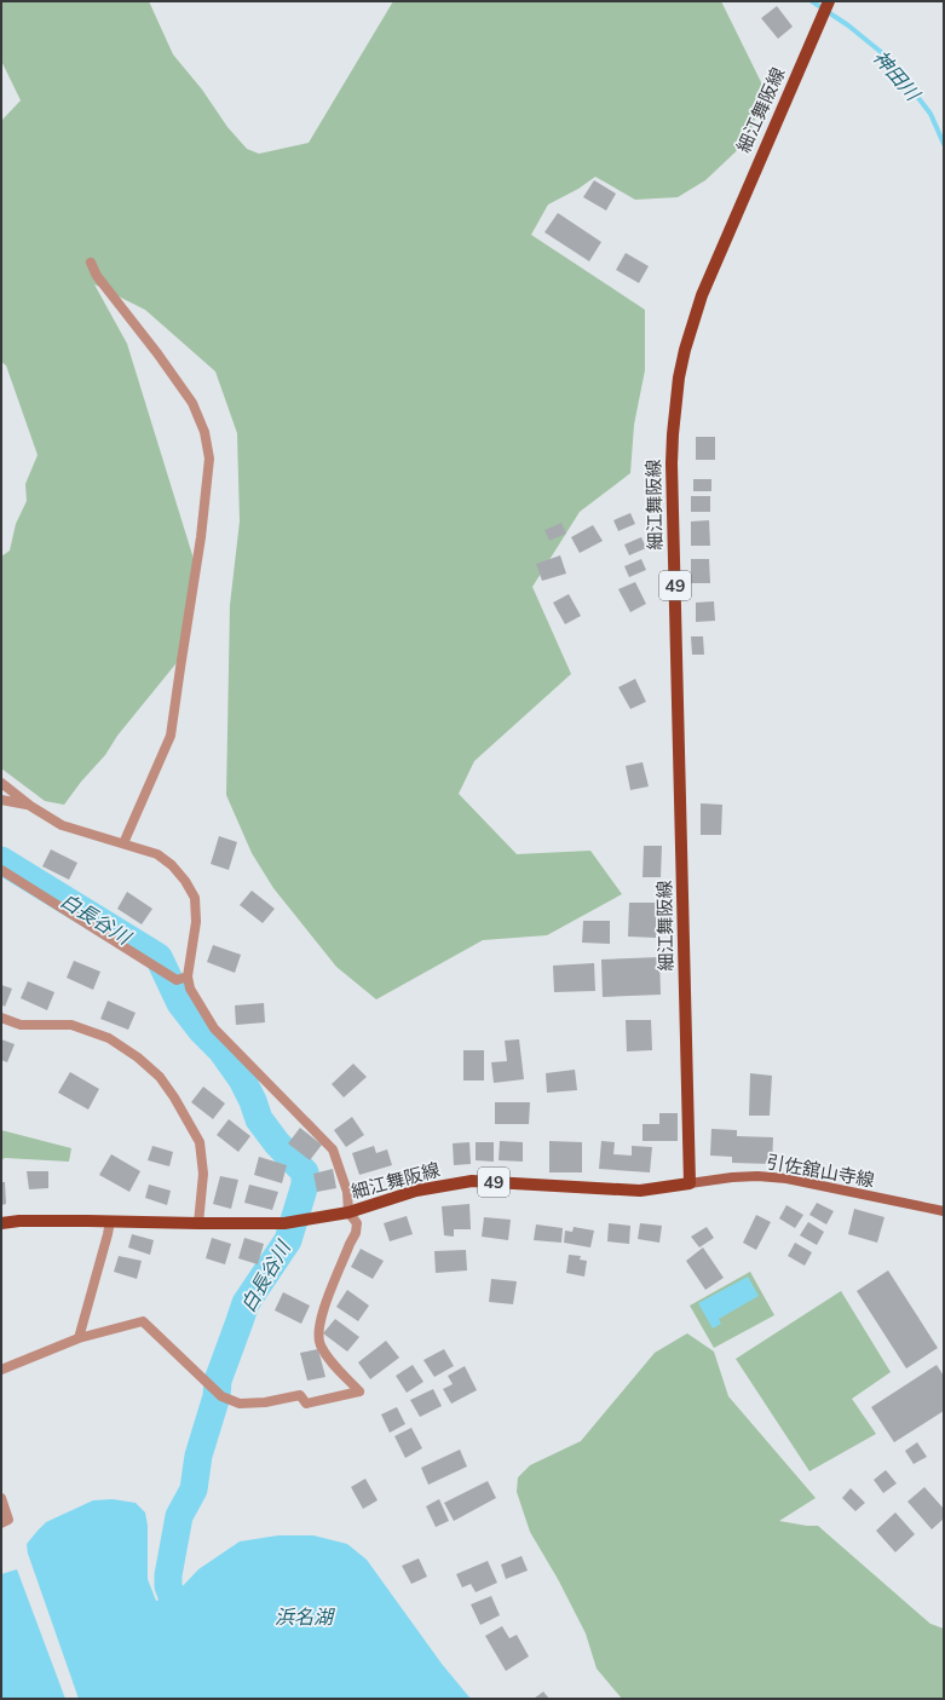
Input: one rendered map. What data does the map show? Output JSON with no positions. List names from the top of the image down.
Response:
{
  "streets": {
    "main road": ["細江舞阪線", "49", "引佐舘山寺線"]
  },
  "crossings": [
    ["細江舞阪線", "引佐舘山寺線"]
  ],
  "water": ["神田川", "白長谷川", "浜名湖"]
}
